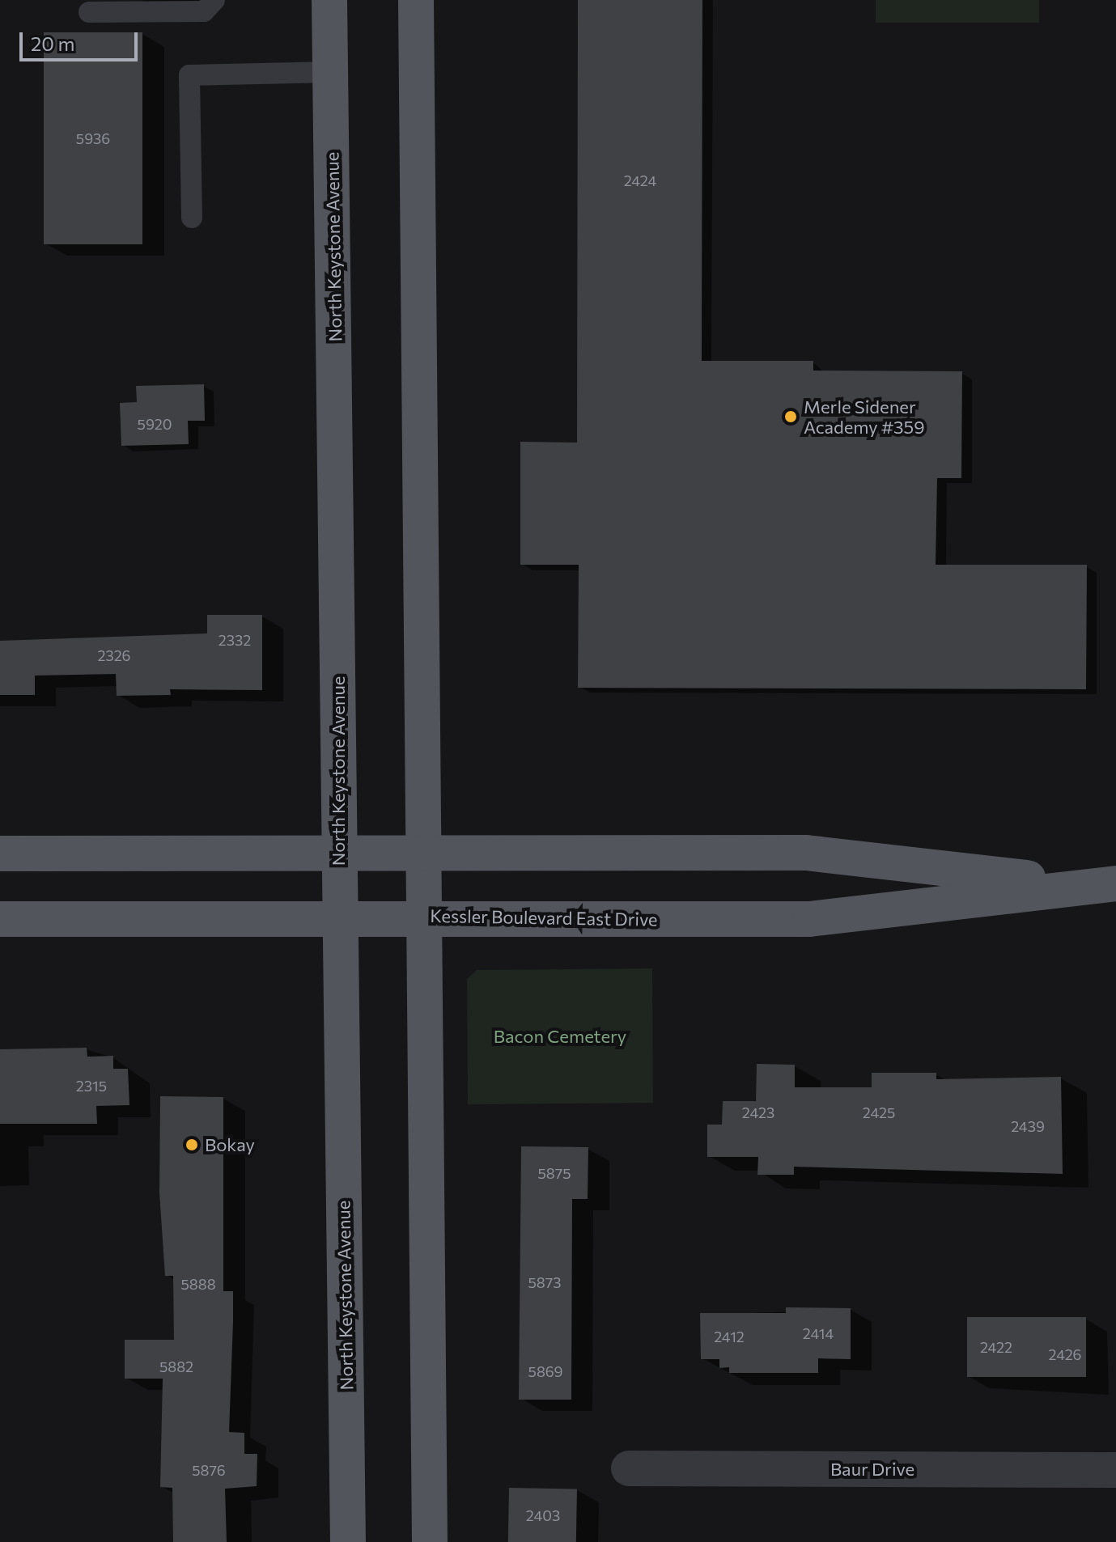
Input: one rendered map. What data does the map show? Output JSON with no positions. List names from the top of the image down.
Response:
{
  "streets": {
    "main road": ["North Keystone Avenue", "Kessler Boulevard East Drive"],
    "street": ["Baur Drive"]
  },
  "crossings": [
    ["North Keystone Avenue", "Kessler Boulevard East Drive"]
  ],
  "parks": ["Bacon Cemetery"],
  "places": ["Merle Sidener Academy #359", "Bokay"],
  "house_numbers": [
    "5936",
    "2424",
    "5920",
    "2332",
    "2326",
    "2315",
    "2423",
    "2425",
    "2439",
    "5875",
    "5873",
    "5888",
    "2414",
    "2412",
    "2422",
    "2426",
    "5882",
    "5869",
    "5876",
    "2403"
  ],
  "scale_bar": "20 m"
}
